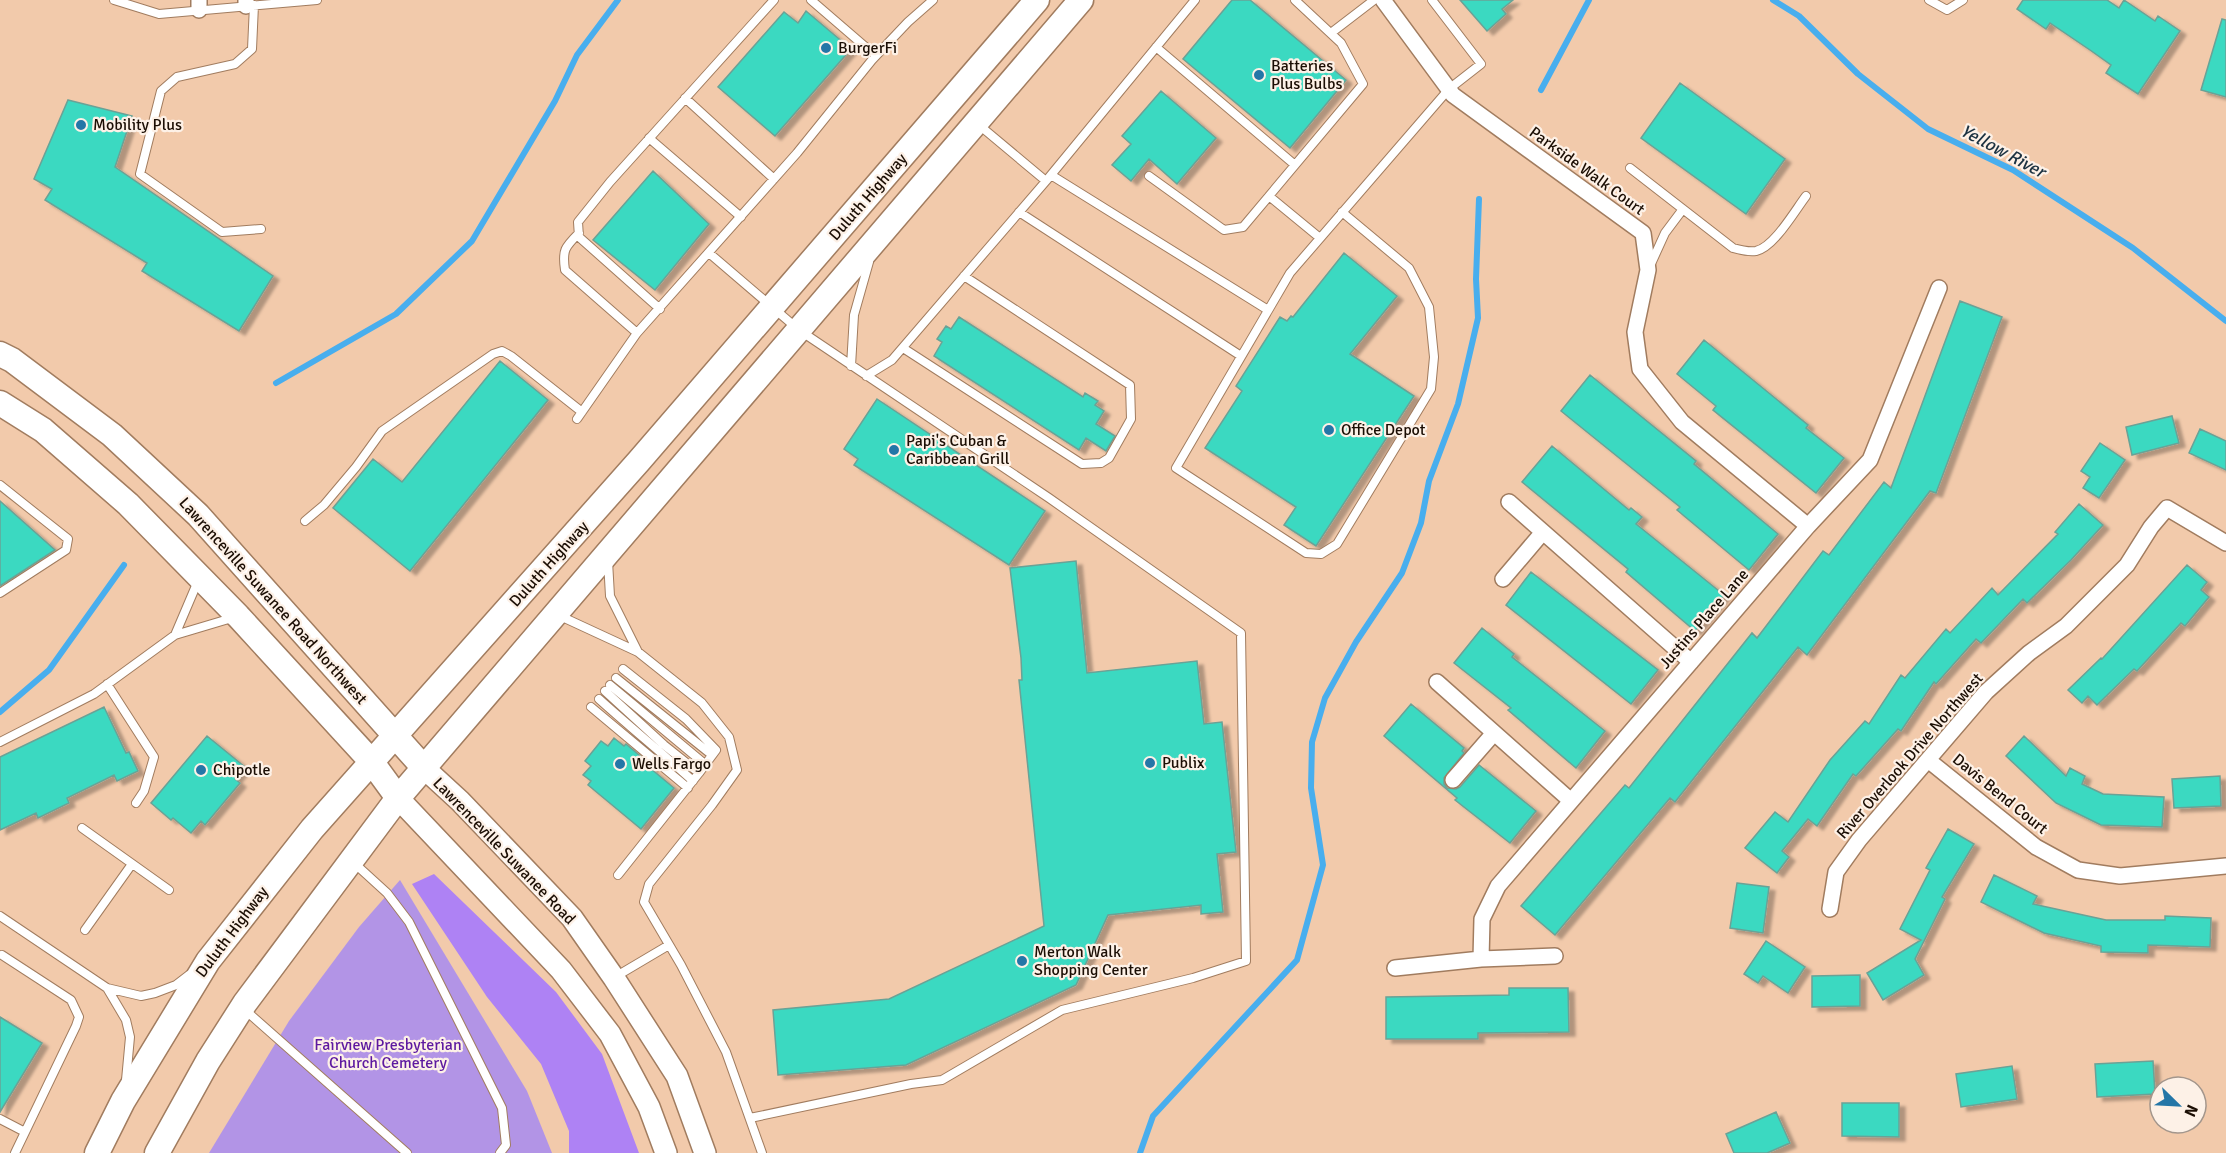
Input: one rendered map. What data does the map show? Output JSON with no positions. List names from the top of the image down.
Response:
{
  "streets": {
    "main road": ["Duluth Highway", "Lawrenceville Suwanee Road Northwest", "Lawrenceville Suwanee Road"],
    "street": [
      "Parkside Walk Court",
      "Justins Place Lane",
      "River Overlook Drive Northwest",
      "Davis Bend Court"
    ]
  },
  "crossings": [
    ["Parkside Walk Court", "Justins Place Lane"],
    ["Duluth Highway", "Lawrenceville Suwanee Road Northwest"],
    ["Duluth Highway", "Lawrenceville Suwanee Road"],
    ["Lawrenceville Suwanee Road Northwest", "Lawrenceville Suwanee Road"],
    ["River Overlook Drive Northwest", "Davis Bend Court"]
  ],
  "water": ["Yellow River"],
  "parks": ["Fairview Presbyterian Church Cemetery"],
  "places": [
    "BurgerFi",
    "Batteries Plus Bulbs",
    "Mobility Plus",
    "Office Depot",
    "Papi's Cuban & Caribbean Grill",
    "Publix",
    "Wells Fargo",
    "Chipotle",
    "Merton Walk Shopping Center"
  ],
  "north": "bottom right"
}
